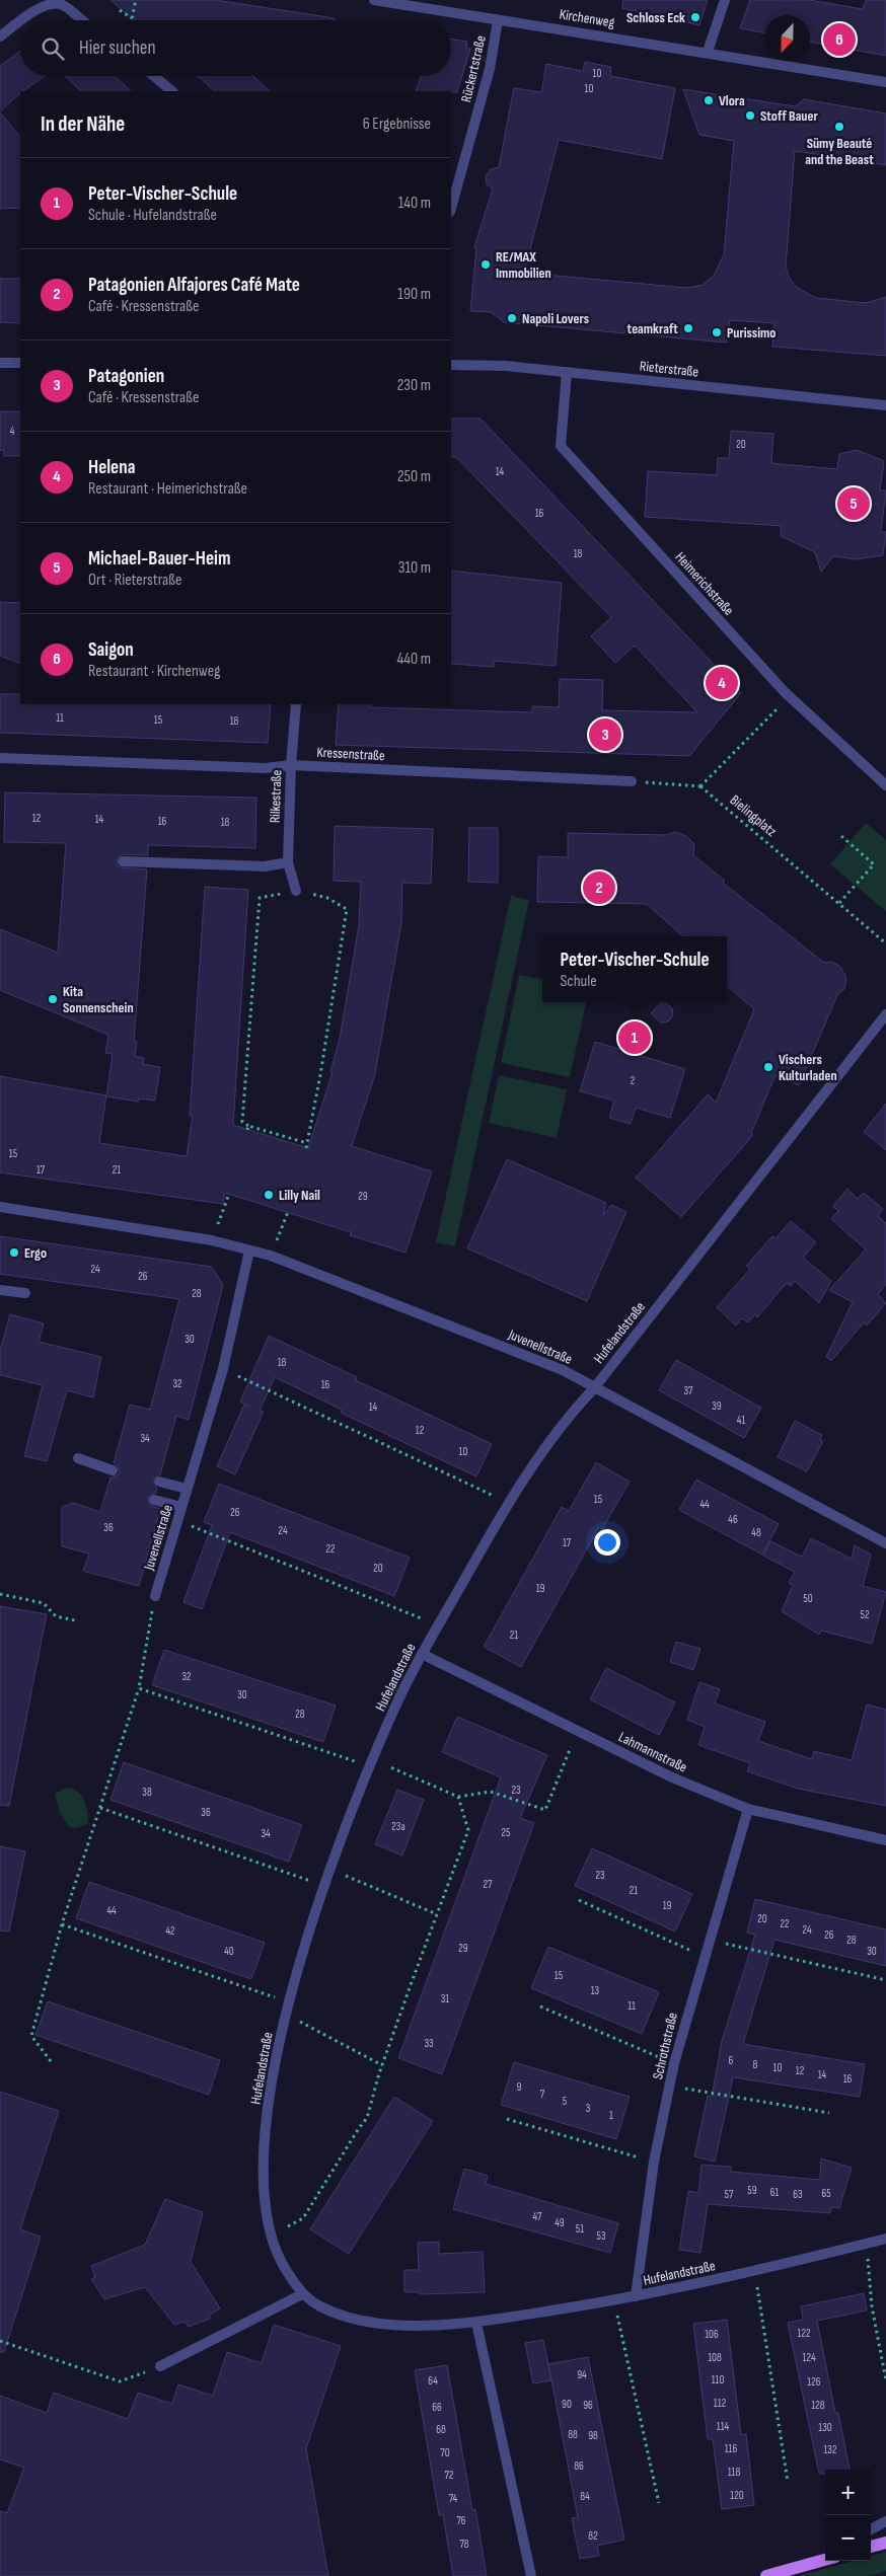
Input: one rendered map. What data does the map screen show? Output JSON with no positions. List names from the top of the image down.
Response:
{
  "streets": {
    "street": [
      "Kirchenweg",
      "Rückertstraße",
      "Rieterstraße",
      "Heimerichstraße",
      "Kressenstraße",
      "Rilkestraße",
      "Hufelandstraße",
      "Juvenellstraße",
      "Lahmannstraße",
      "Schrothstraße"
    ],
    "path": ["Bielingplatz"]
  },
  "crossings": [
    ["Kirchenweg", "Rückertstraße"],
    ["Rieterstraße", "Heimerichstraße"],
    ["Kressenstraße", "Rilkestraße"],
    ["Hufelandstraße", "Juvenellstraße"],
    ["Hufelandstraße", "Lahmannstraße"],
    ["Hufelandstraße", "Schrothstraße"],
    ["Lahmannstraße", "Schrothstraße"]
  ],
  "places": [
    "Schloss Eck",
    "Vlora",
    "Stoff Bauer",
    "Sümy Beauté and the Beast",
    "RE/MAX Immobilien",
    "Napoli Lovers",
    "teamkraft",
    "Purissimo",
    "Kita Sonnenschein",
    "Vischers Kulturladen",
    "Lilly Nail",
    "Ergo"
  ],
  "house_numbers": [
    "10",
    "10",
    "4",
    "20",
    "14",
    "16",
    "18",
    "11",
    "15",
    "18",
    "12",
    "14",
    "16",
    "18",
    "2",
    "15",
    "17",
    "21",
    "29",
    "24",
    "26",
    "28",
    "30",
    "18",
    "32",
    "16",
    "37",
    "39",
    "14",
    "41",
    "12",
    "34",
    "10",
    "15",
    "44",
    "26",
    "46",
    "36",
    "24",
    "48",
    "17",
    "22",
    "20",
    "19",
    "50",
    "52",
    "21",
    "32",
    "30",
    "28",
    "23",
    "38",
    "36",
    "23a",
    "25",
    "34",
    "23",
    "27",
    "21",
    "19",
    "44",
    "20",
    "22",
    "24",
    "42",
    "26",
    "28",
    "29",
    "40",
    "30",
    "15",
    "13",
    "31",
    "11",
    "33",
    "6",
    "8",
    "10",
    "12",
    "14",
    "16",
    "9",
    "7",
    "5",
    "3",
    "1",
    "59",
    "61",
    "65",
    "57",
    "63",
    "47",
    "49",
    "51",
    "53",
    "122",
    "106",
    "108",
    "124",
    "94",
    "110",
    "64",
    "126",
    "112",
    "90",
    "96",
    "128",
    "66",
    "114",
    "130",
    "68",
    "88",
    "98",
    "116",
    "132",
    "70",
    "86",
    "118",
    "72",
    "120",
    "84",
    "74",
    "76",
    "82",
    "78"
  ],
  "north": "bottom",
  "page": {
    "search": "Hier suchen",
    "pins": [
      "6",
      "5",
      "4",
      "3",
      "2",
      "1"
    ],
    "heading": ["In der Nähe", "6 Ergebnisse"],
    "list": [
      {
        "mark": "1",
        "name": "Peter-Vischer-Schule",
        "note": "Schule · Hufelandstraße",
        "value": "140 m"
      },
      {
        "mark": "2",
        "name": "Patagonien Alfajores Café Mate",
        "note": "Café · Kressenstraße",
        "value": "190 m"
      },
      {
        "mark": "3",
        "name": "Patagonien",
        "note": "Café · Kressenstraße",
        "value": "230 m"
      },
      {
        "mark": "4",
        "name": "Helena",
        "note": "Restaurant · Heimerichstraße",
        "value": "250 m"
      },
      {
        "mark": "5",
        "name": "Michael-Bauer-Heim",
        "note": "Ort · Rieterstraße",
        "value": "310 m"
      },
      {
        "mark": "6",
        "name": "Saigon",
        "note": "Restaurant · Kirchenweg",
        "value": "440 m"
      }
    ],
    "popup": ["Peter-Vischer-Schule", "Schule"],
    "map_buttons": ["+", "−"]
  }
}
